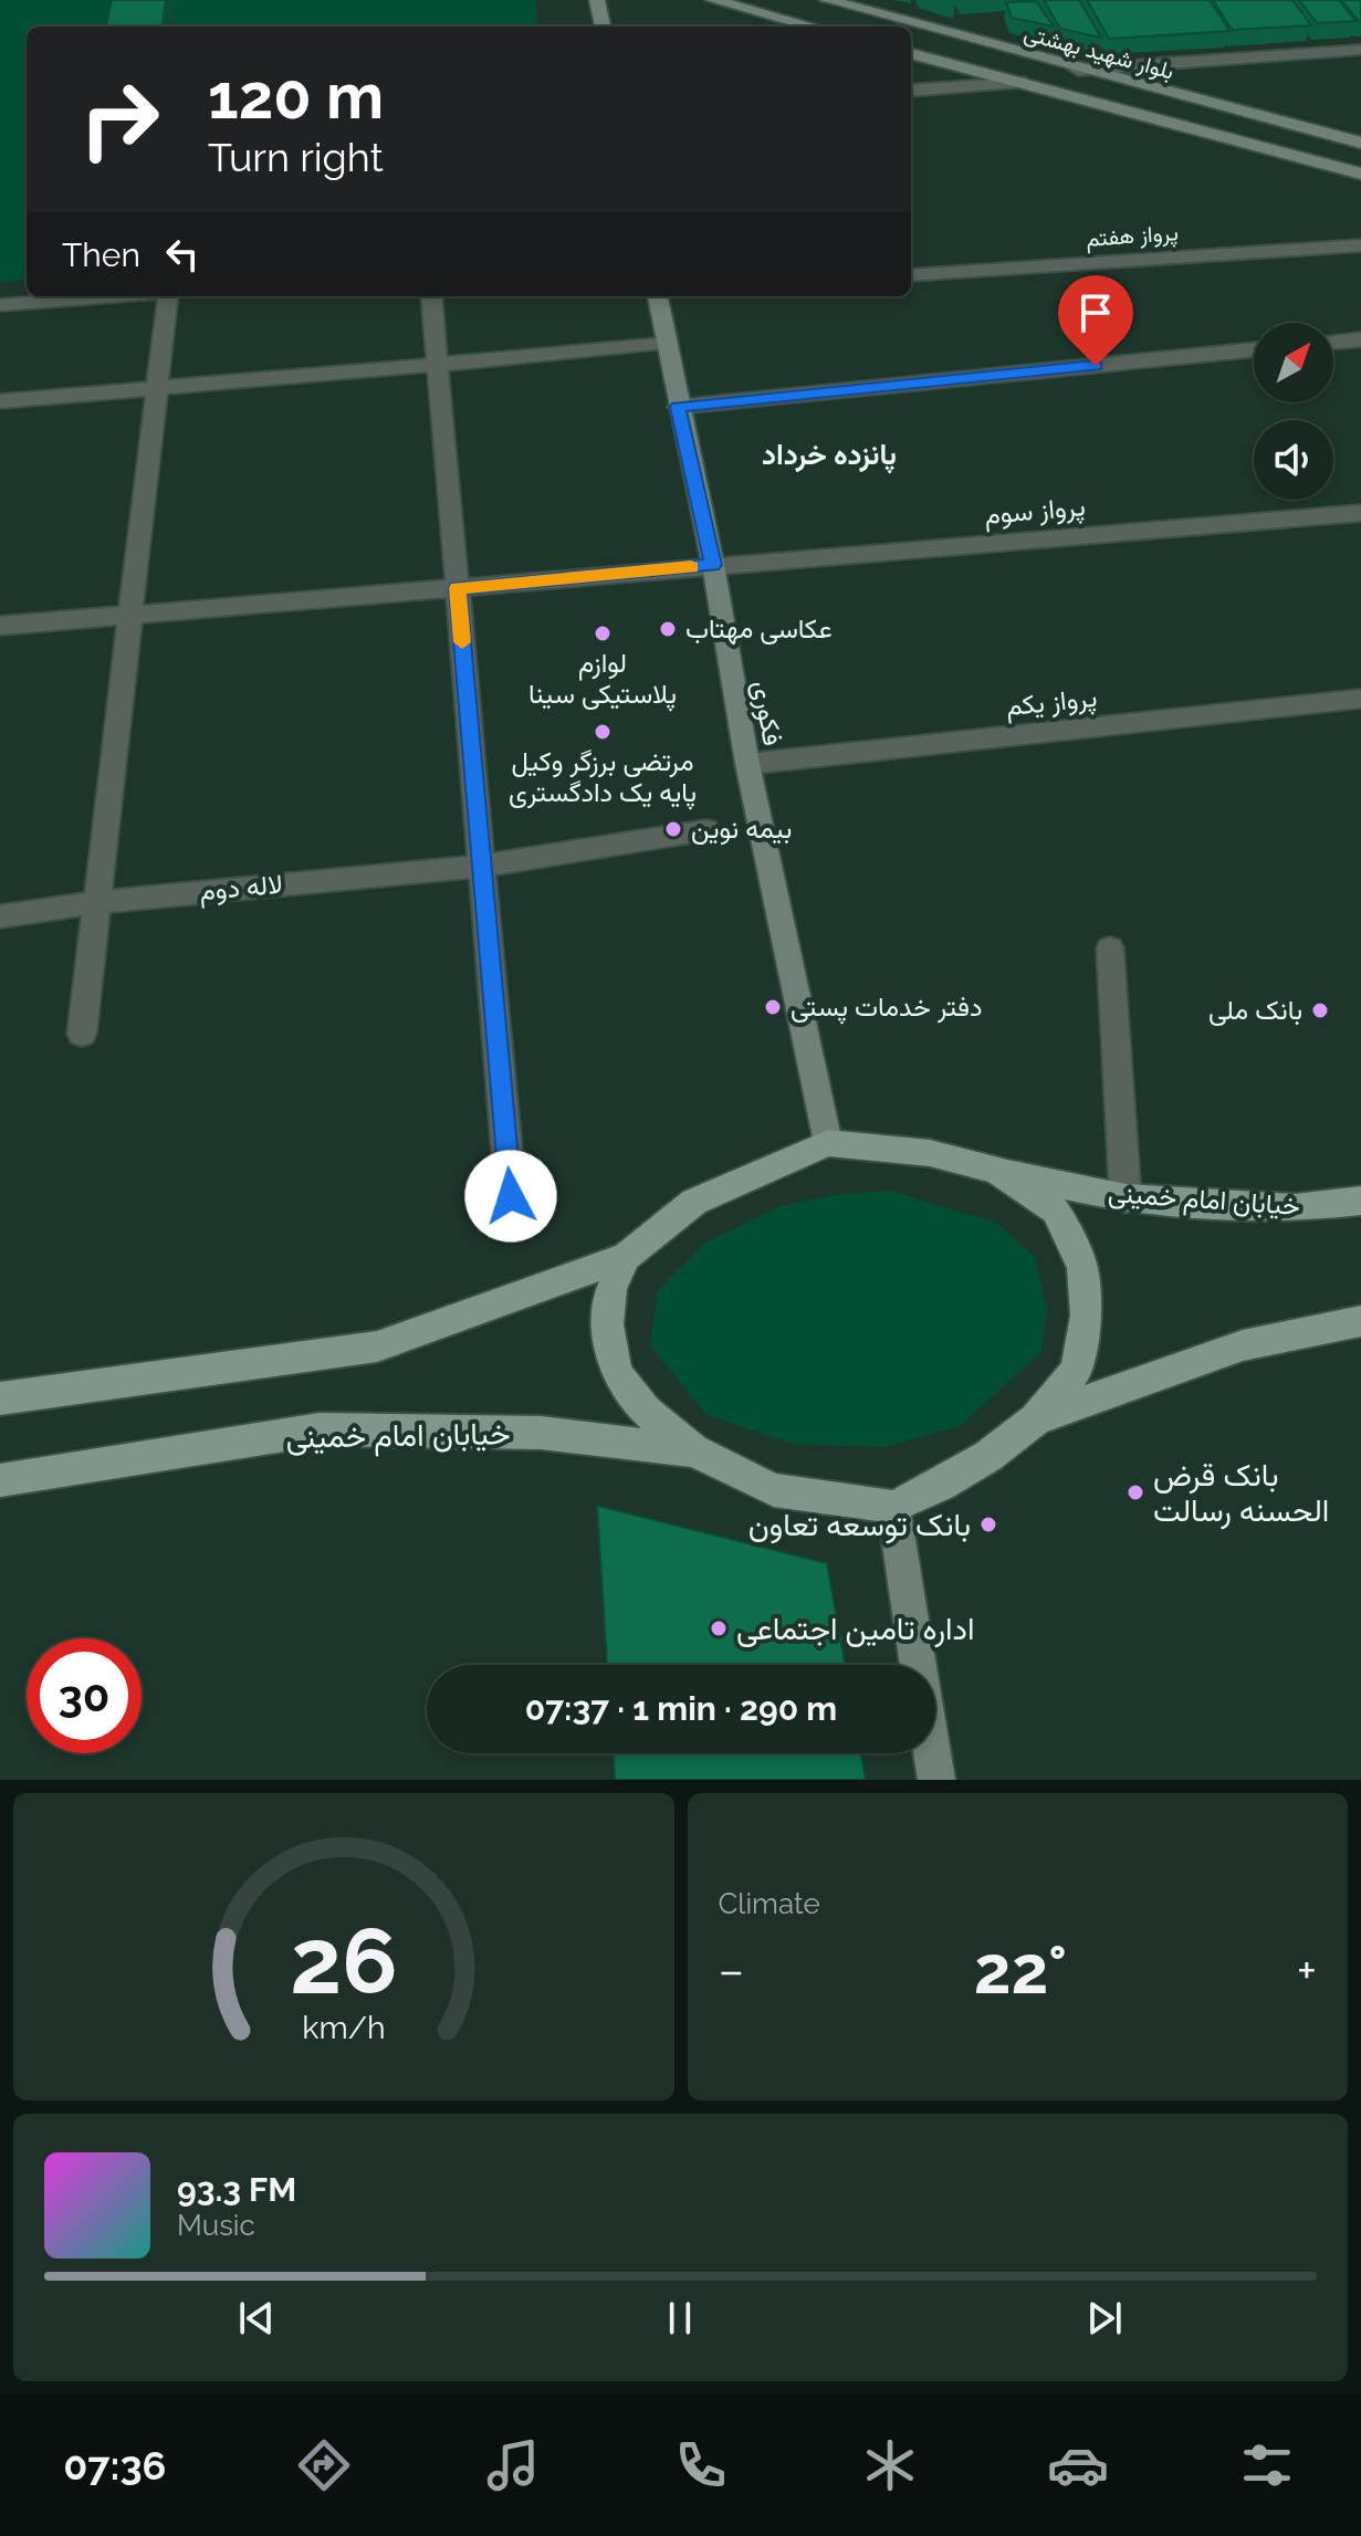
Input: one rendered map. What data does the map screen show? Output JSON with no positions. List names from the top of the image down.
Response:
{
  "streets": {
    "main road": ["بلوار شهید بهشتی", "فکوری", "خیابان امام خمینی"],
    "street": [
      "پرواز هفتم",
      "پرواز سوم",
      "پرواز یکم",
      "لاله دوم"
    ]
  },
  "crossings": [
    ["پرواز سوم", "فکوری"],
    ["پرواز یکم", "فکوری"],
    ["فکوری", "خیابان امام خمینی"]
  ],
  "districts": ["پانزده خرداد"],
  "places": [
    "عکاسی مهتاب",
    "لوازم پلاستیکی سینا",
    "مرتضی برزگر وکیل پایه یک دادگستری",
    "بیمه نوین",
    "دفتر خدمات پستی",
    "بانک ملی",
    "بانک قرض الحسنه رسالت",
    "بانک توسعه تعاون",
    "اداره تامین اجتماعی"
  ],
  "north": "top right",
  "page": {
    "turn": ["120 m", "Turn right"],
    "then": "Then",
    "limit": "30",
    "trip": "07:37 · 1 min · 290 m",
    "tile": "Climate",
    "heat": ["−", "22°", "+"],
    "song": ["93.3 FM", "Music"],
    "tabs": "07:36",
    "gauge": ["26", "km/h"]
  }
}
